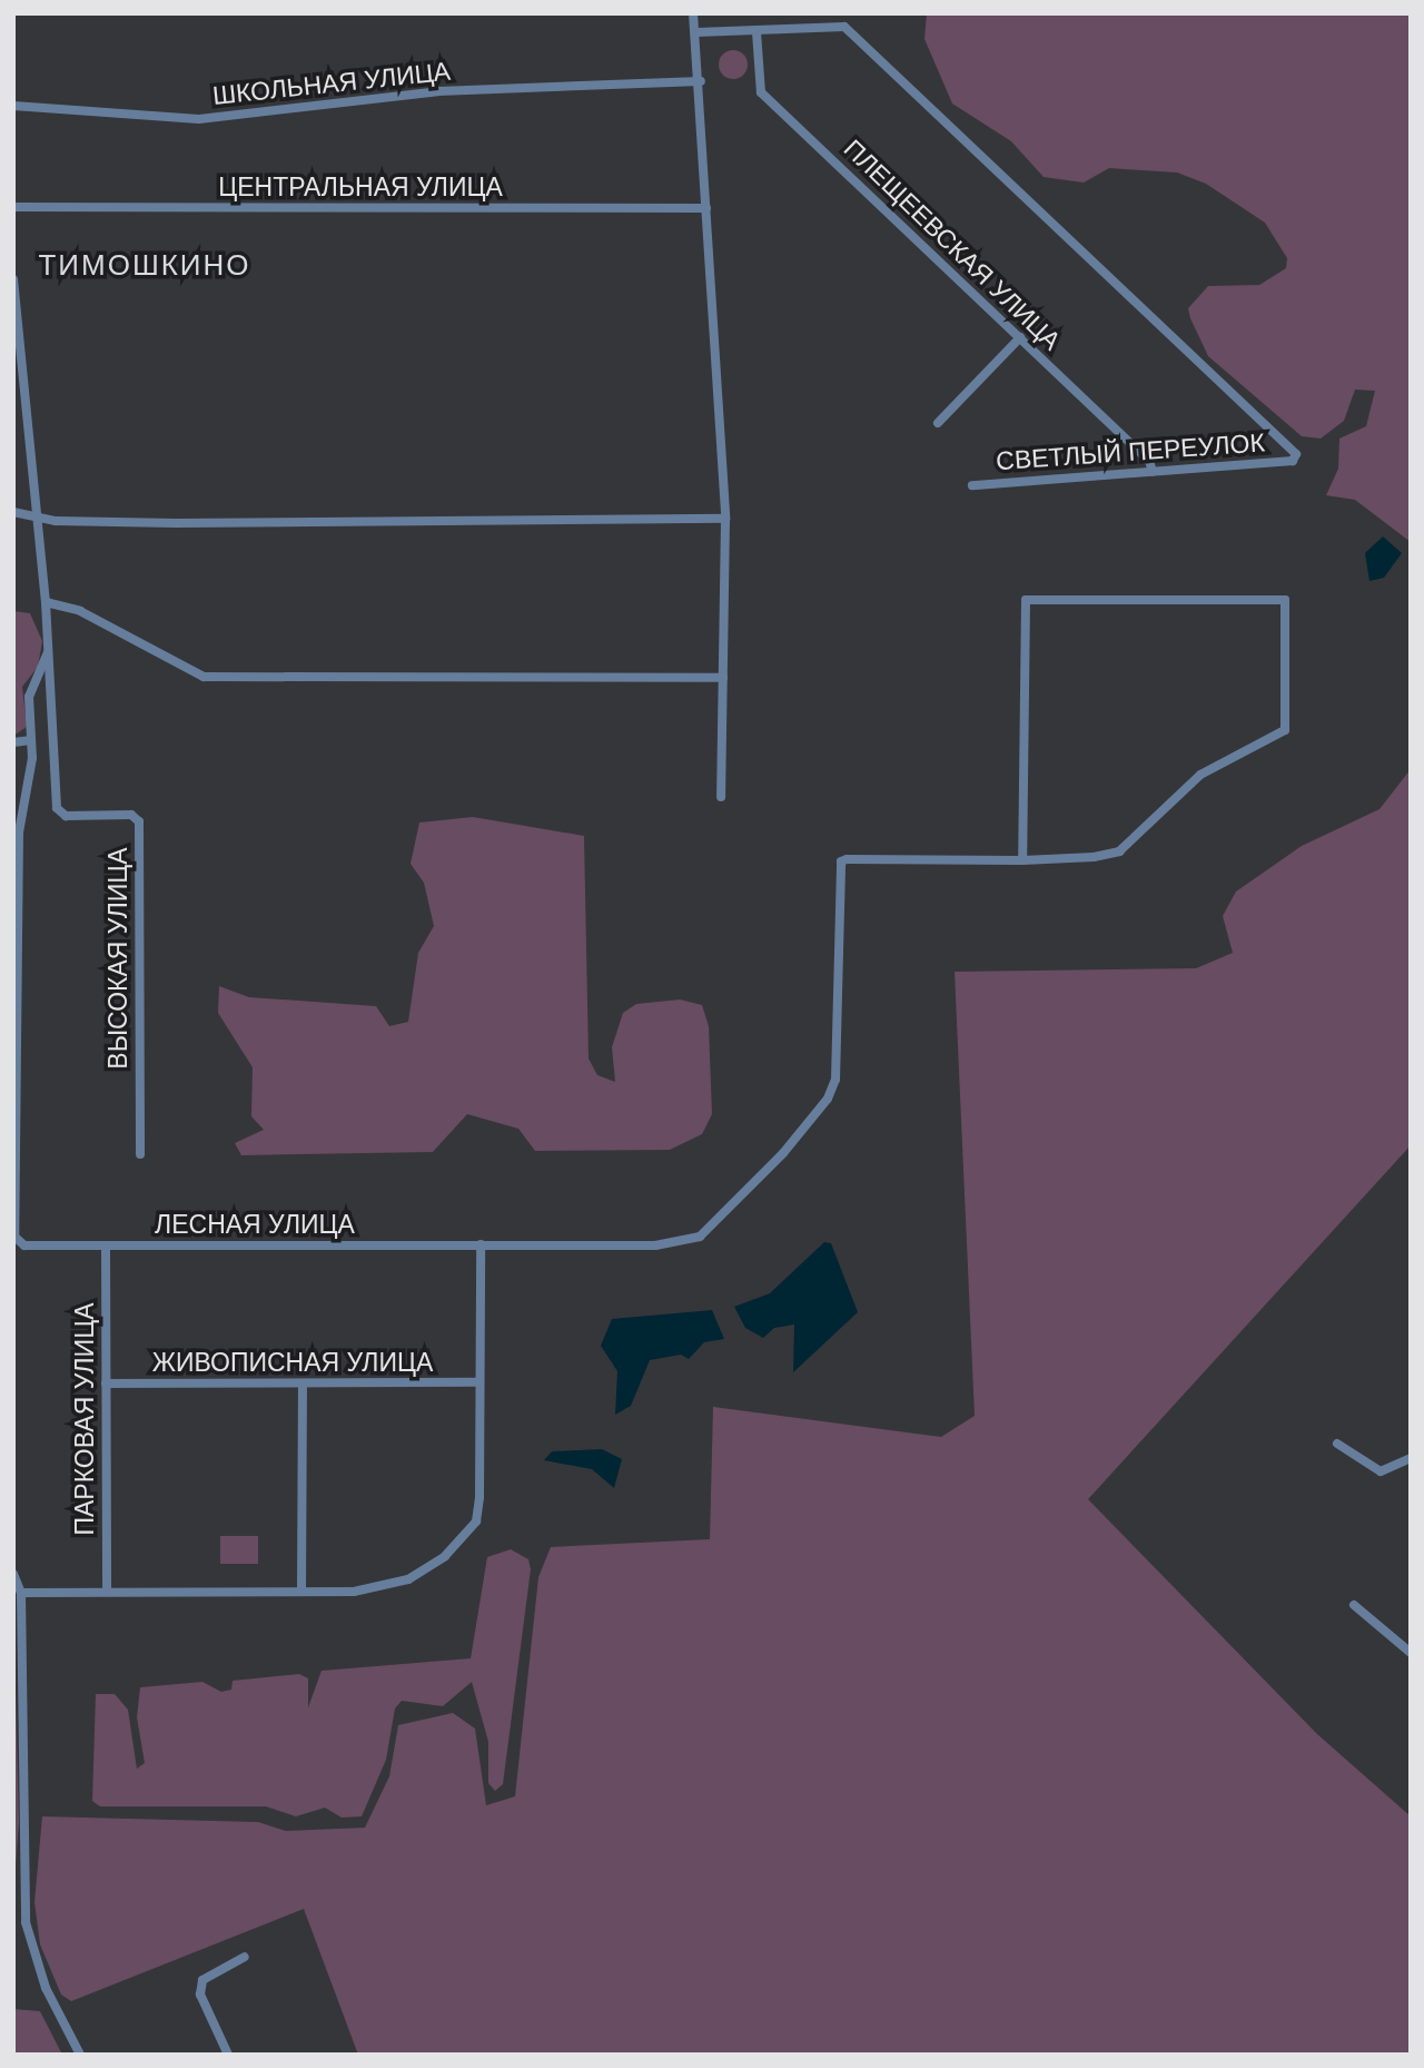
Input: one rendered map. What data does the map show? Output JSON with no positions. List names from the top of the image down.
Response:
{
  "streets": {
    "street": [
      "ШКОЛЬНАЯ УЛИЦА",
      "ЦЕНТРАЛЬНАЯ УЛИЦА",
      "ПЛЕЩЕЕВСКАЯ УЛИЦА",
      "СВЕТЛЫЙ ПЕРЕУЛОК",
      "ВЫСОКАЯ УЛИЦА",
      "ЛЕСНАЯ УЛИЦА",
      "ЖИВОПИСНАЯ УЛИЦА",
      "ПАРКОВАЯ УЛИЦА"
    ]
  },
  "crossings": [
    ["ПЛЕЩЕЕВСКАЯ УЛИЦА", "СВЕТЛЫЙ ПЕРЕУЛОК"],
    ["ЛЕСНАЯ УЛИЦА", "ПАРКОВАЯ УЛИЦА"],
    ["ЖИВОПИСНАЯ УЛИЦА", "ПАРКОВАЯ УЛИЦА"]
  ],
  "districts": ["ТИМОШКИНО"]
}
